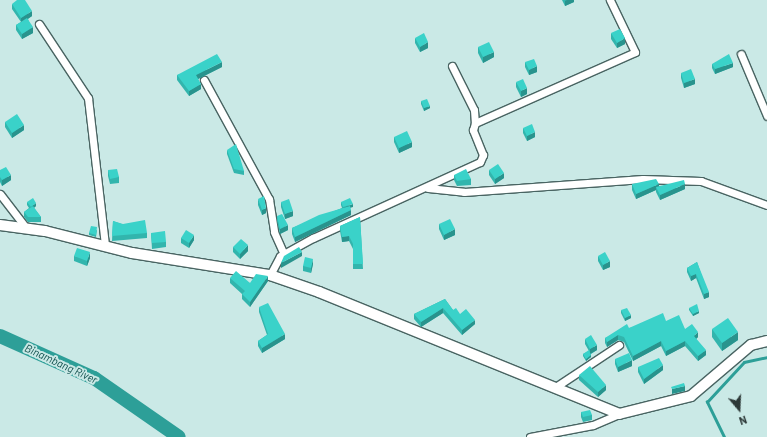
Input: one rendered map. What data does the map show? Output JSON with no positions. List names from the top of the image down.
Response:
{
  "water": ["Binambang River"],
  "north": "bottom"
}
